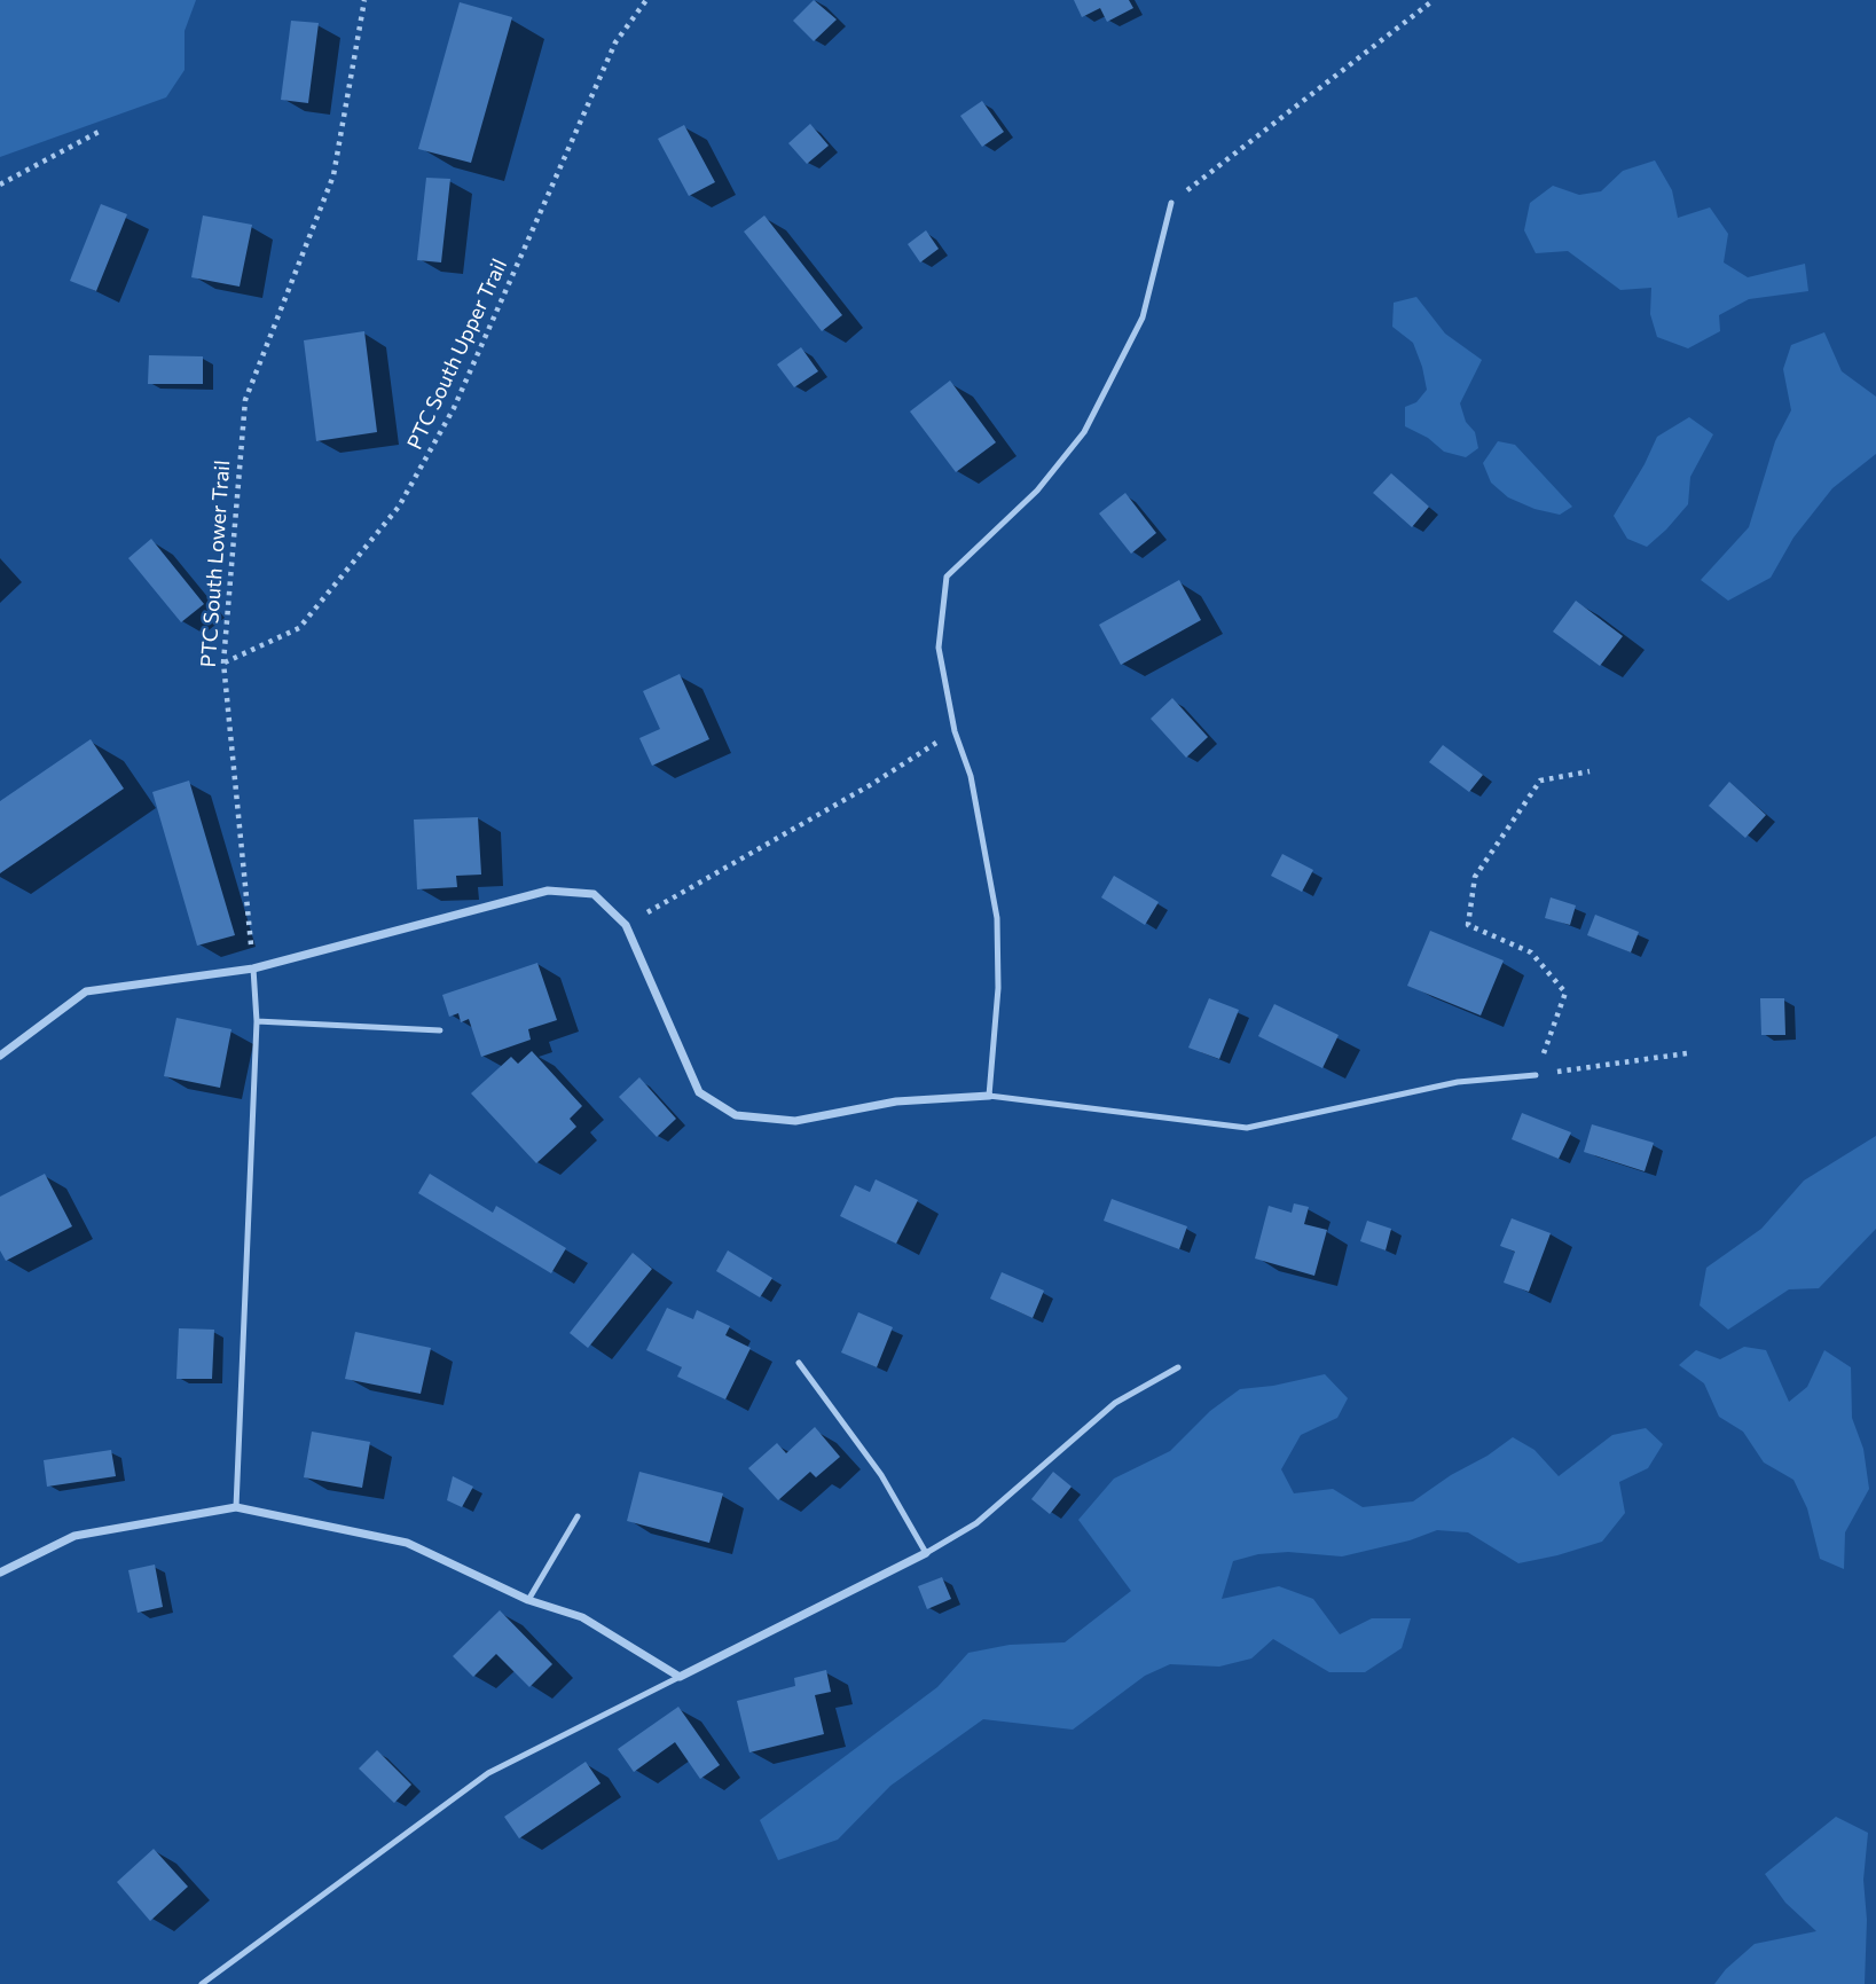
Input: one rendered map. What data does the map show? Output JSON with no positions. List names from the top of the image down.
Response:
{
  "streets": {
    "path": ["PTC South Upper Trail", "PTC South Lower Trail"]
  },
  "crossings": [
    ["PTC South Upper Trail", "PTC South Lower Trail"]
  ]
}
